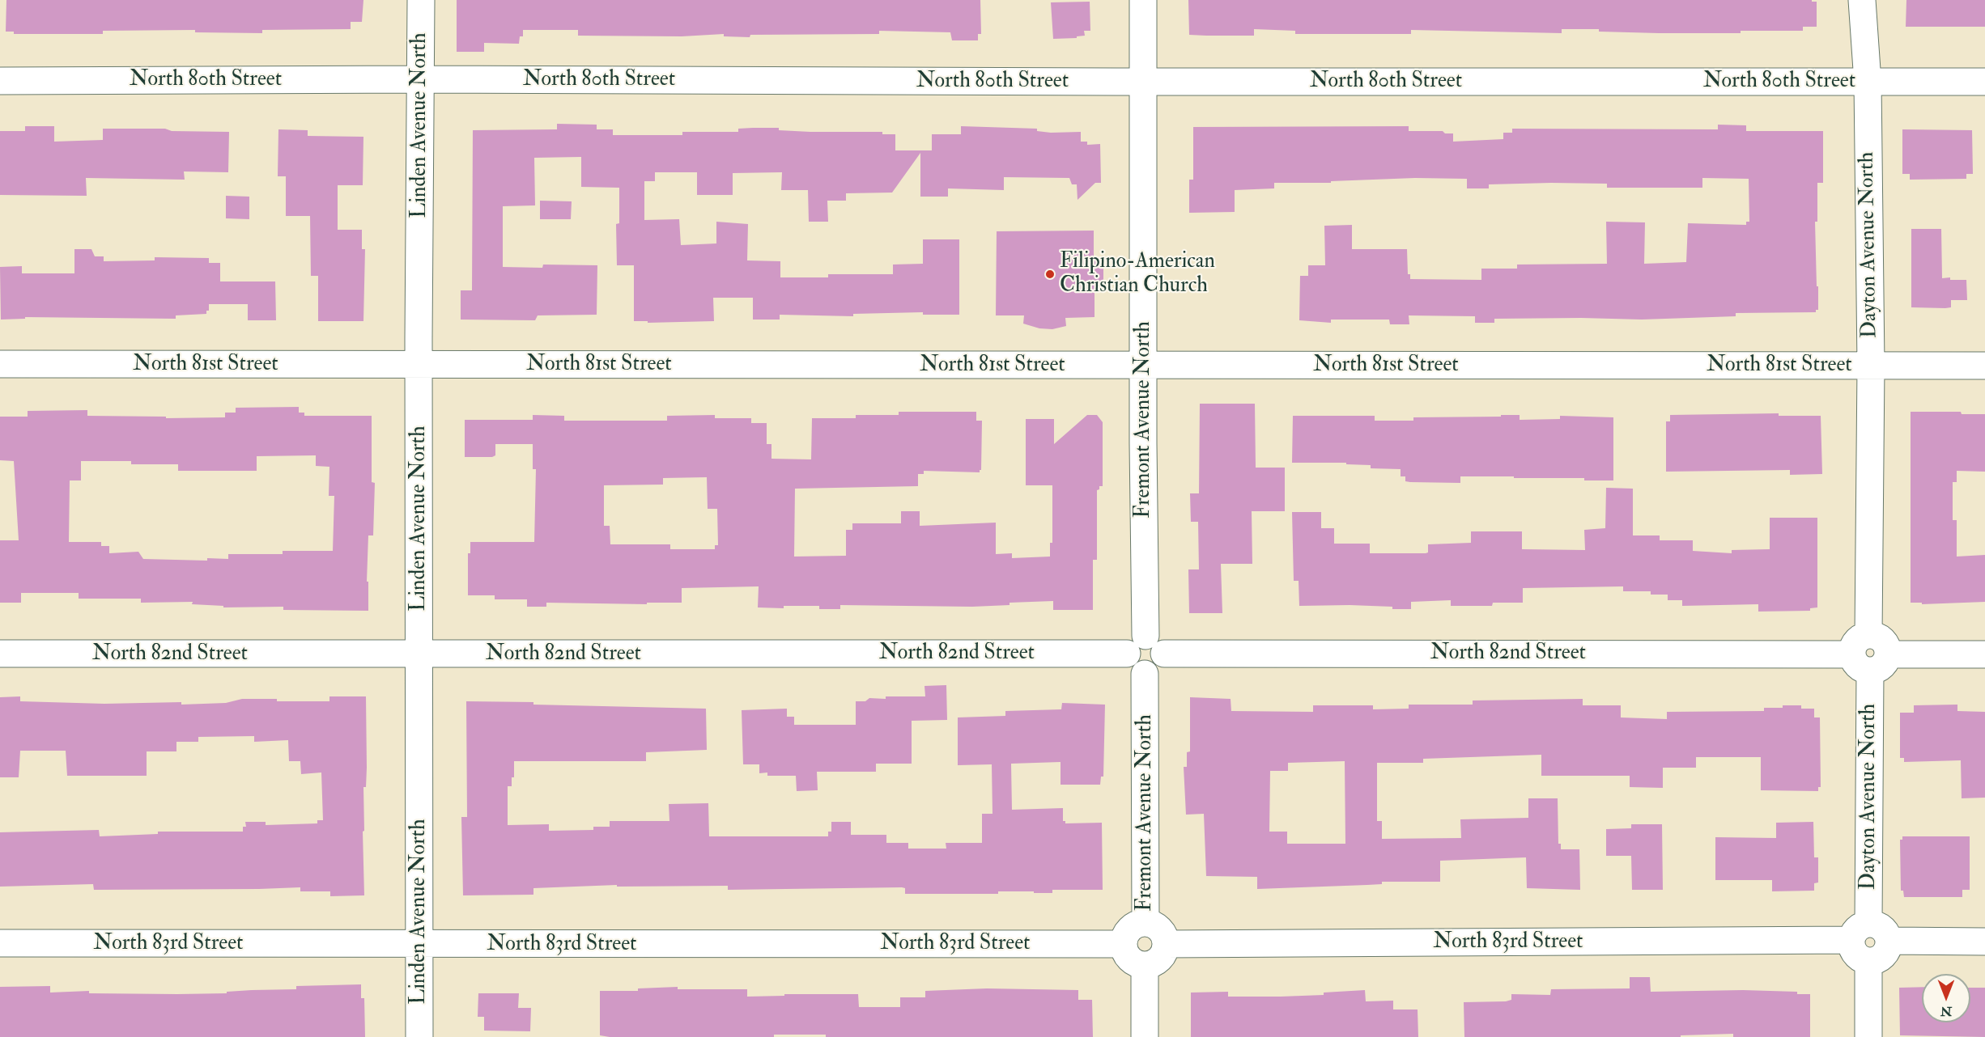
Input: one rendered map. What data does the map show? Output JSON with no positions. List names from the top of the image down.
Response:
{
  "streets": {
    "street": [
      "North 80th Street",
      "Linden Avenue North",
      "Dayton Avenue North",
      "North 81st Street",
      "Fremont Avenue North",
      "North 82nd Street",
      "North 83rd Street"
    ]
  },
  "crossings": [
    ["North 80th Street", "Linden Avenue North"],
    ["North 80th Street", "Dayton Avenue North"],
    ["North 80th Street", "Fremont Avenue North"],
    ["Linden Avenue North", "North 81st Street"],
    ["Linden Avenue North", "North 82nd Street"],
    ["Linden Avenue North", "North 83rd Street"],
    ["Dayton Avenue North", "North 81st Street"],
    ["Dayton Avenue North", "North 82nd Street"],
    ["Dayton Avenue North", "North 83rd Street"],
    ["North 81st Street", "Fremont Avenue North"],
    ["Fremont Avenue North", "North 82nd Street"],
    ["Fremont Avenue North", "North 83rd Street"]
  ],
  "places": ["Filipino-American Christian Church"],
  "north": "bottom"
}
